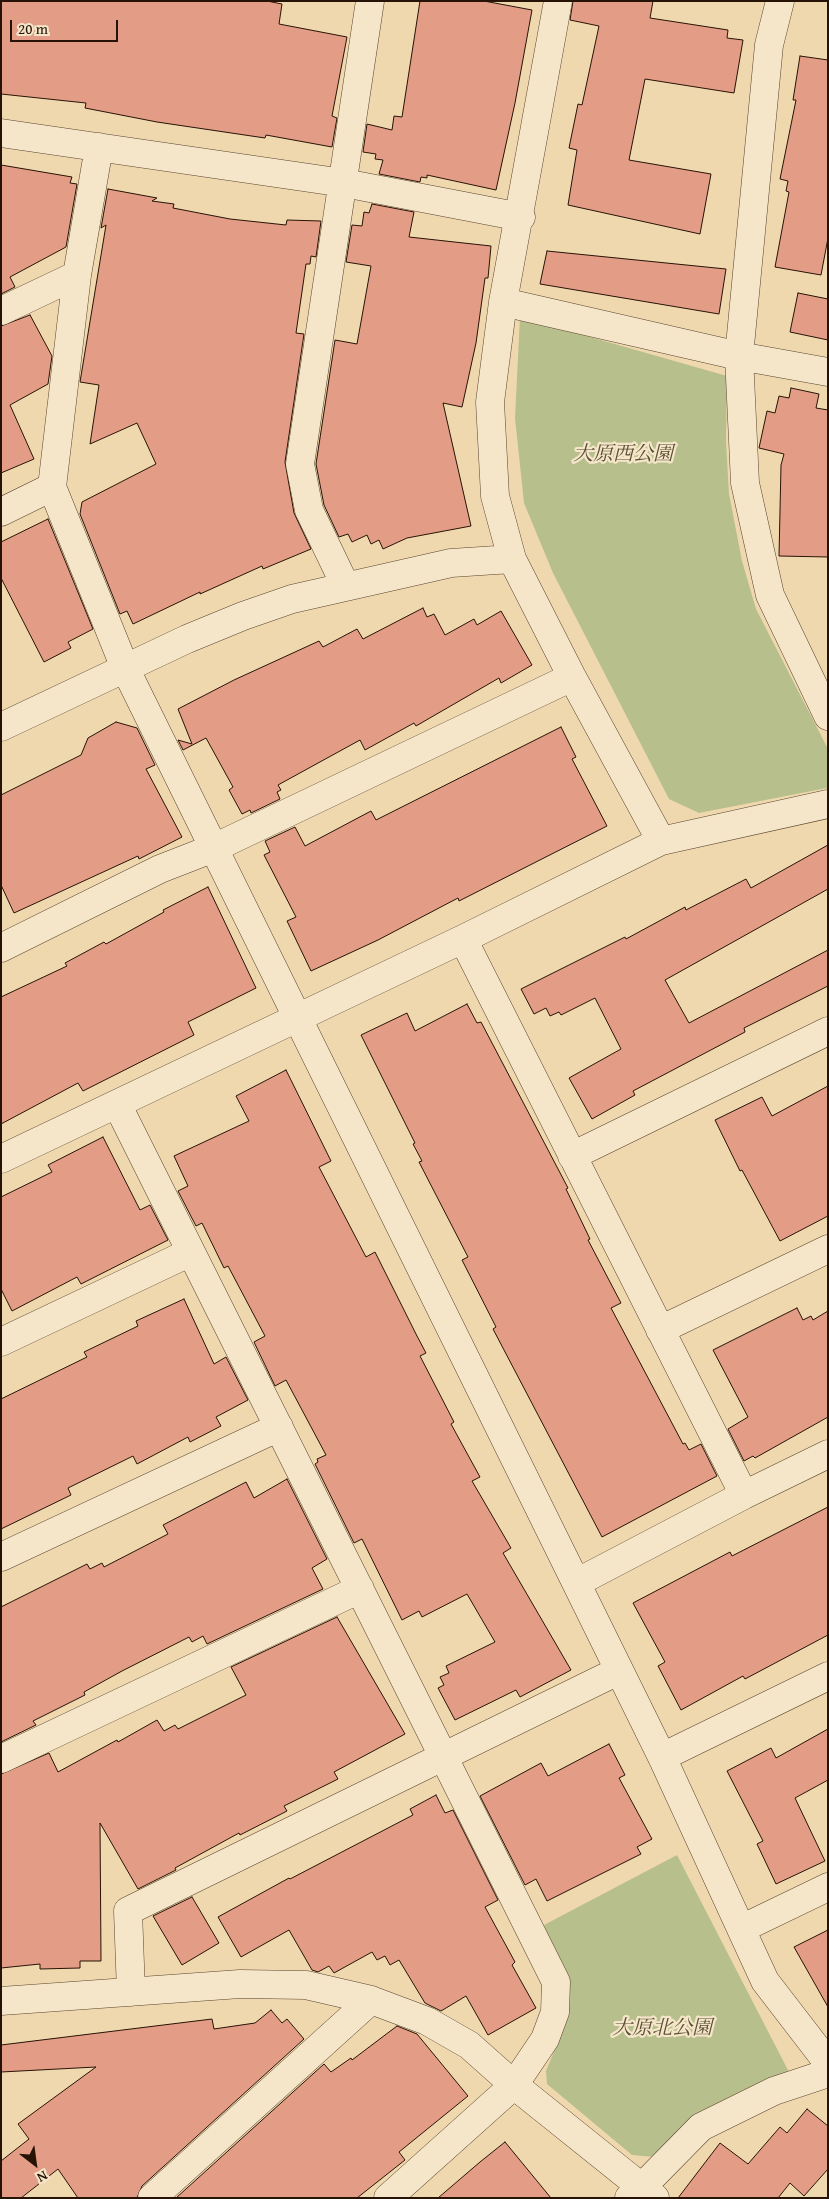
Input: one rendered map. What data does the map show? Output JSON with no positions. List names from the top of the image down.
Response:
{
  "parks": ["大原西公園", "大原北公園"],
  "scale_bar": "20 m",
  "north": "bottom right"
}
